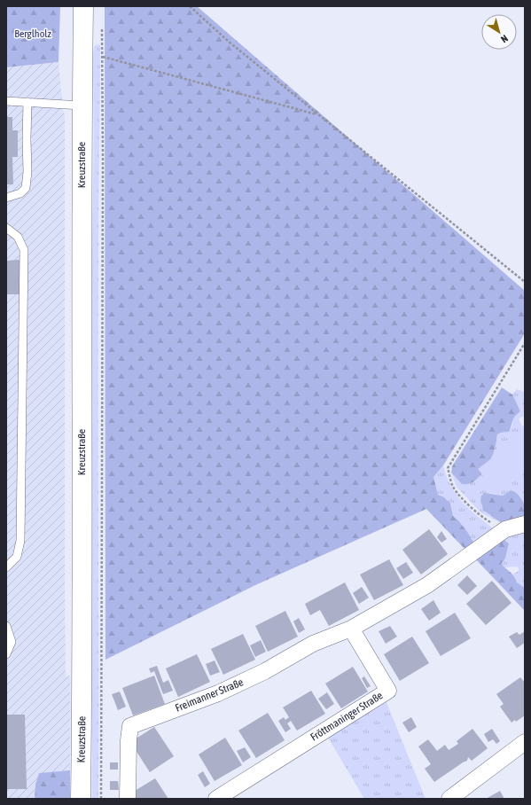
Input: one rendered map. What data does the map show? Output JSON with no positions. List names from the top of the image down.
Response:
{
  "streets": {
    "main road": ["Kreuzstraße"],
    "street": ["Freimanner Straße", "Fröttmaninger Straße"]
  },
  "crossings": [
    ["Freimanner Straße", "Fröttmaninger Straße"]
  ],
  "parks": ["Berglholz"],
  "north": "bottom right"
}
